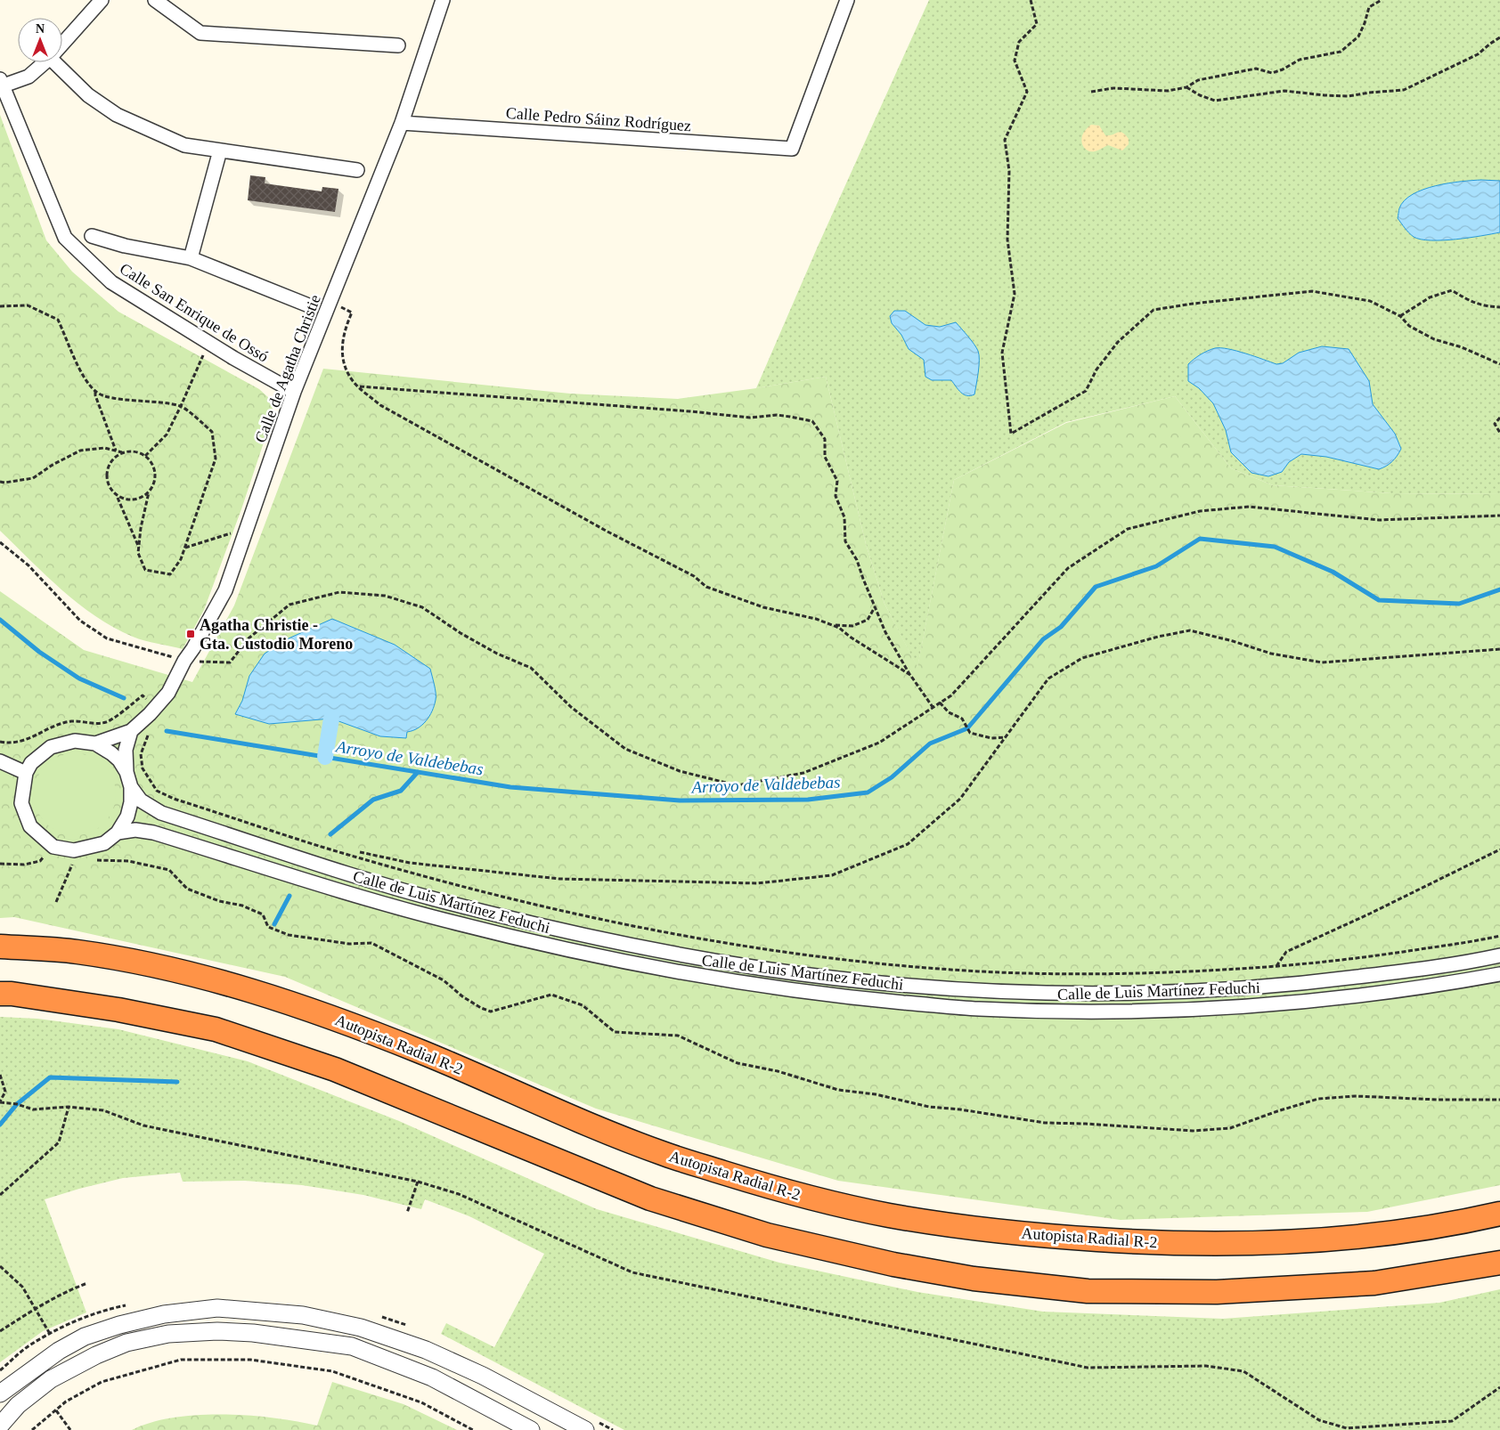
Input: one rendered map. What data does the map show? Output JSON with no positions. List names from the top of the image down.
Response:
{
  "streets": {
    "highway": ["Autopista Radial R-2"],
    "street": [
      "Calle Pedro Sáinz Rodríguez",
      "Calle San Enrique de Ossó",
      "Calle de Agatha Christie",
      "Calle de Luis Martínez Feduchi"
    ]
  },
  "crossings": [
    ["Calle Pedro Sáinz Rodríguez", "Calle de Agatha Christie"],
    ["Calle San Enrique de Ossó", "Calle de Agatha Christie"],
    ["Calle de Agatha Christie", "Calle de Luis Martínez Feduchi"]
  ],
  "water": ["Arroyo de Valdebebas"],
  "places": {
    "transit": ["Agatha Christie - Gta. Custodio Moreno"]
  },
  "north": "top"
}
